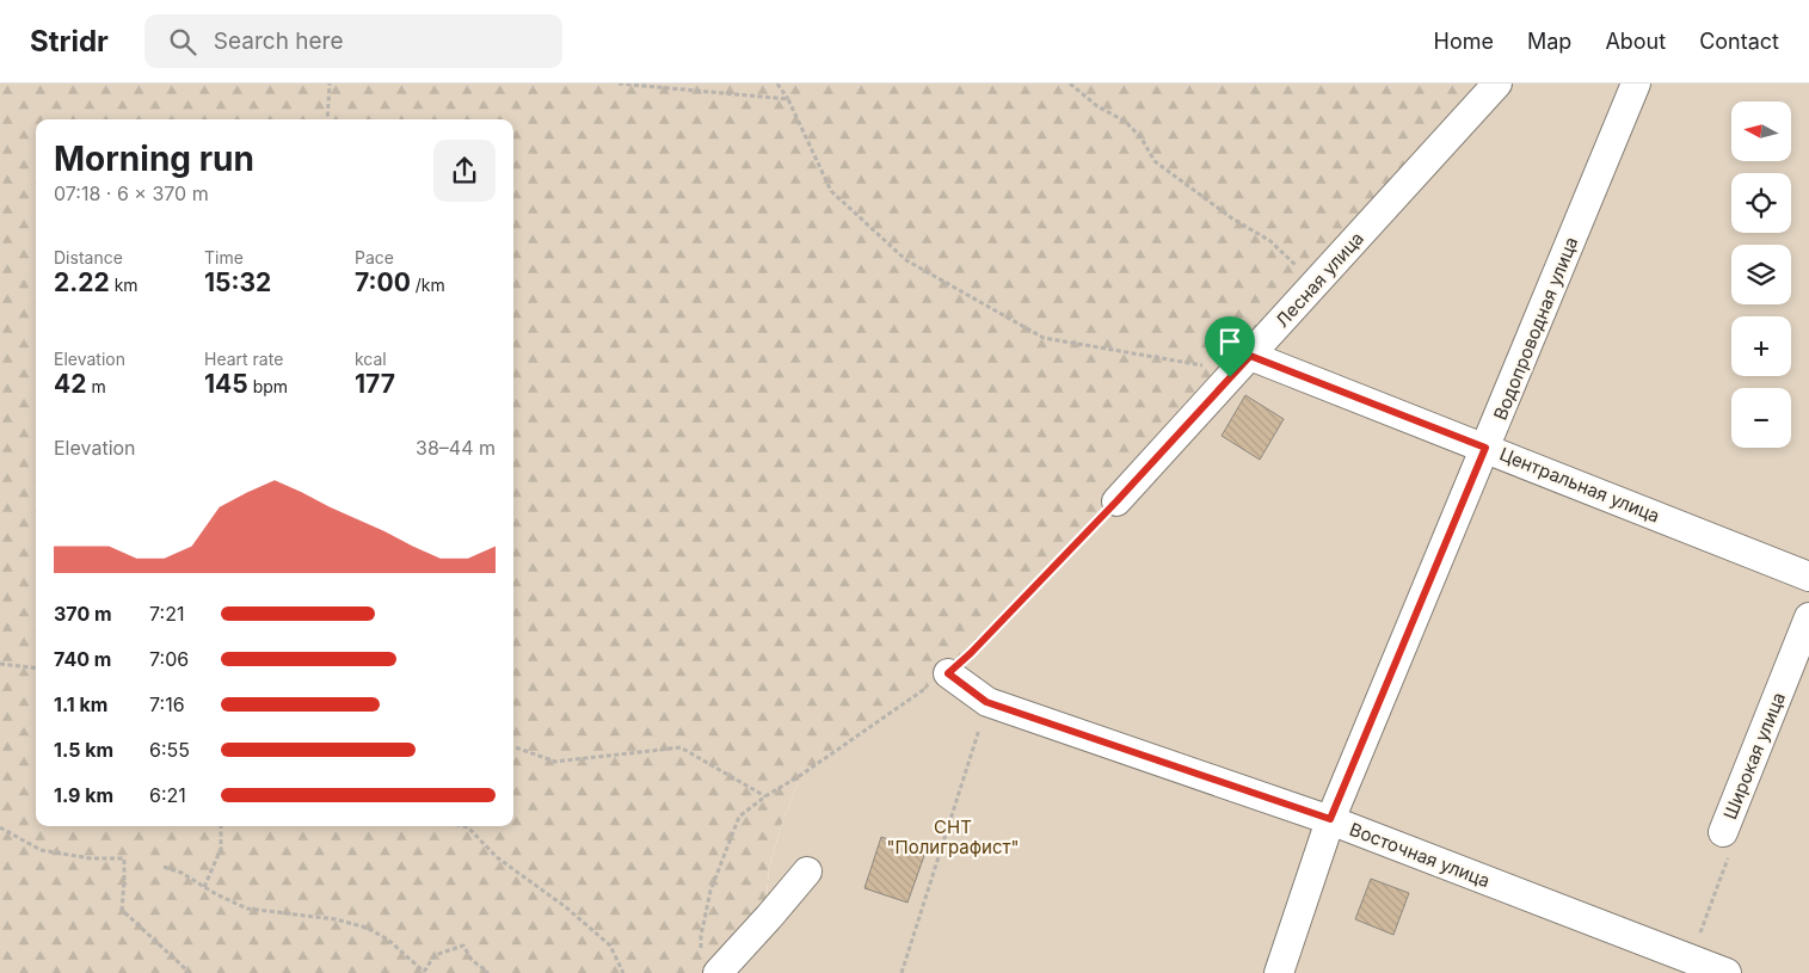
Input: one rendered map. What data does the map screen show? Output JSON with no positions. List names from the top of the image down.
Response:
{
  "streets": {
    "street": [
      "Лесная улица",
      "Водопроводная улица",
      "Центральная улица",
      "Широкая улица",
      "Восточная улица"
    ]
  },
  "crossings": [
    ["Лесная улица", "Центральная улица"],
    ["Водопроводная улица", "Центральная улица"],
    ["Водопроводная улица", "Восточная улица"],
    ["Широкая улица", "Восточная улица"]
  ],
  "parks": ["СНТ \"Полиграфист\""],
  "north": "left",
  "page": {
    "header": "Stridr",
    "search": "Search here",
    "nav": [
      "Home",
      "Map",
      "About",
      "Contact"
    ],
    "map_buttons": ["+", "−"],
    "heading": ["Morning run", "07:18 · 6 × 370 m"],
    "stats": [
      ["Distance", "2.22 km"],
      ["Time", "15:32"],
      ["Pace", "7:00 /km"],
      ["Elevation", "42 m"],
      ["Heart rate", "145 bpm"],
      ["kcal", "177"]
    ],
    "chart": ["Elevation", "38–44 m"],
    "list": [
      {
        "name": "370 m",
        "note": "7:21"
      },
      {
        "name": "740 m",
        "note": "7:06"
      },
      {
        "name": "1.1 km",
        "note": "7:16"
      },
      {
        "name": "1.5 km",
        "note": "6:55"
      },
      {
        "name": "1.9 km",
        "note": "6:21"
      }
    ]
  }
}
